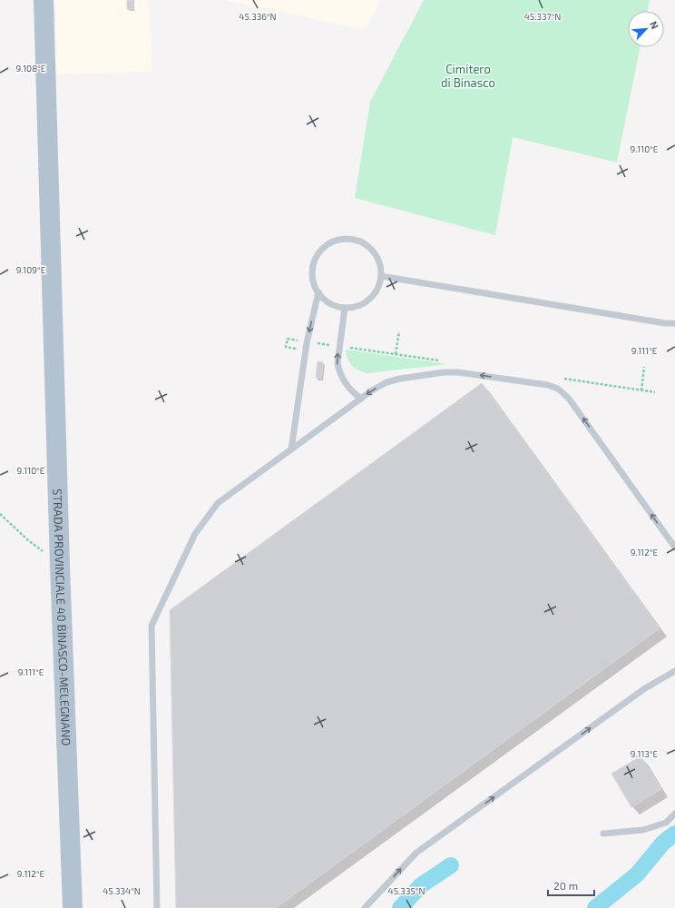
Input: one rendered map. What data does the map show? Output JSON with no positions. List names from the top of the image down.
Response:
{
  "streets": {
    "main road": ["STRADA PROVINCIALE 40 BINASCO-MELEGNANO"]
  },
  "parks": ["Cimitero di Binasco"],
  "scale_bar": "20 m",
  "north": "top right",
  "coordinates": [
    "45.336°N",
    "45.337°N",
    "9.108°E",
    "9.110°E",
    "9.109°E",
    "9.111°E",
    "9.112°E",
    "9.113°E",
    "45.334°N",
    "45.335°N"
  ]
}
